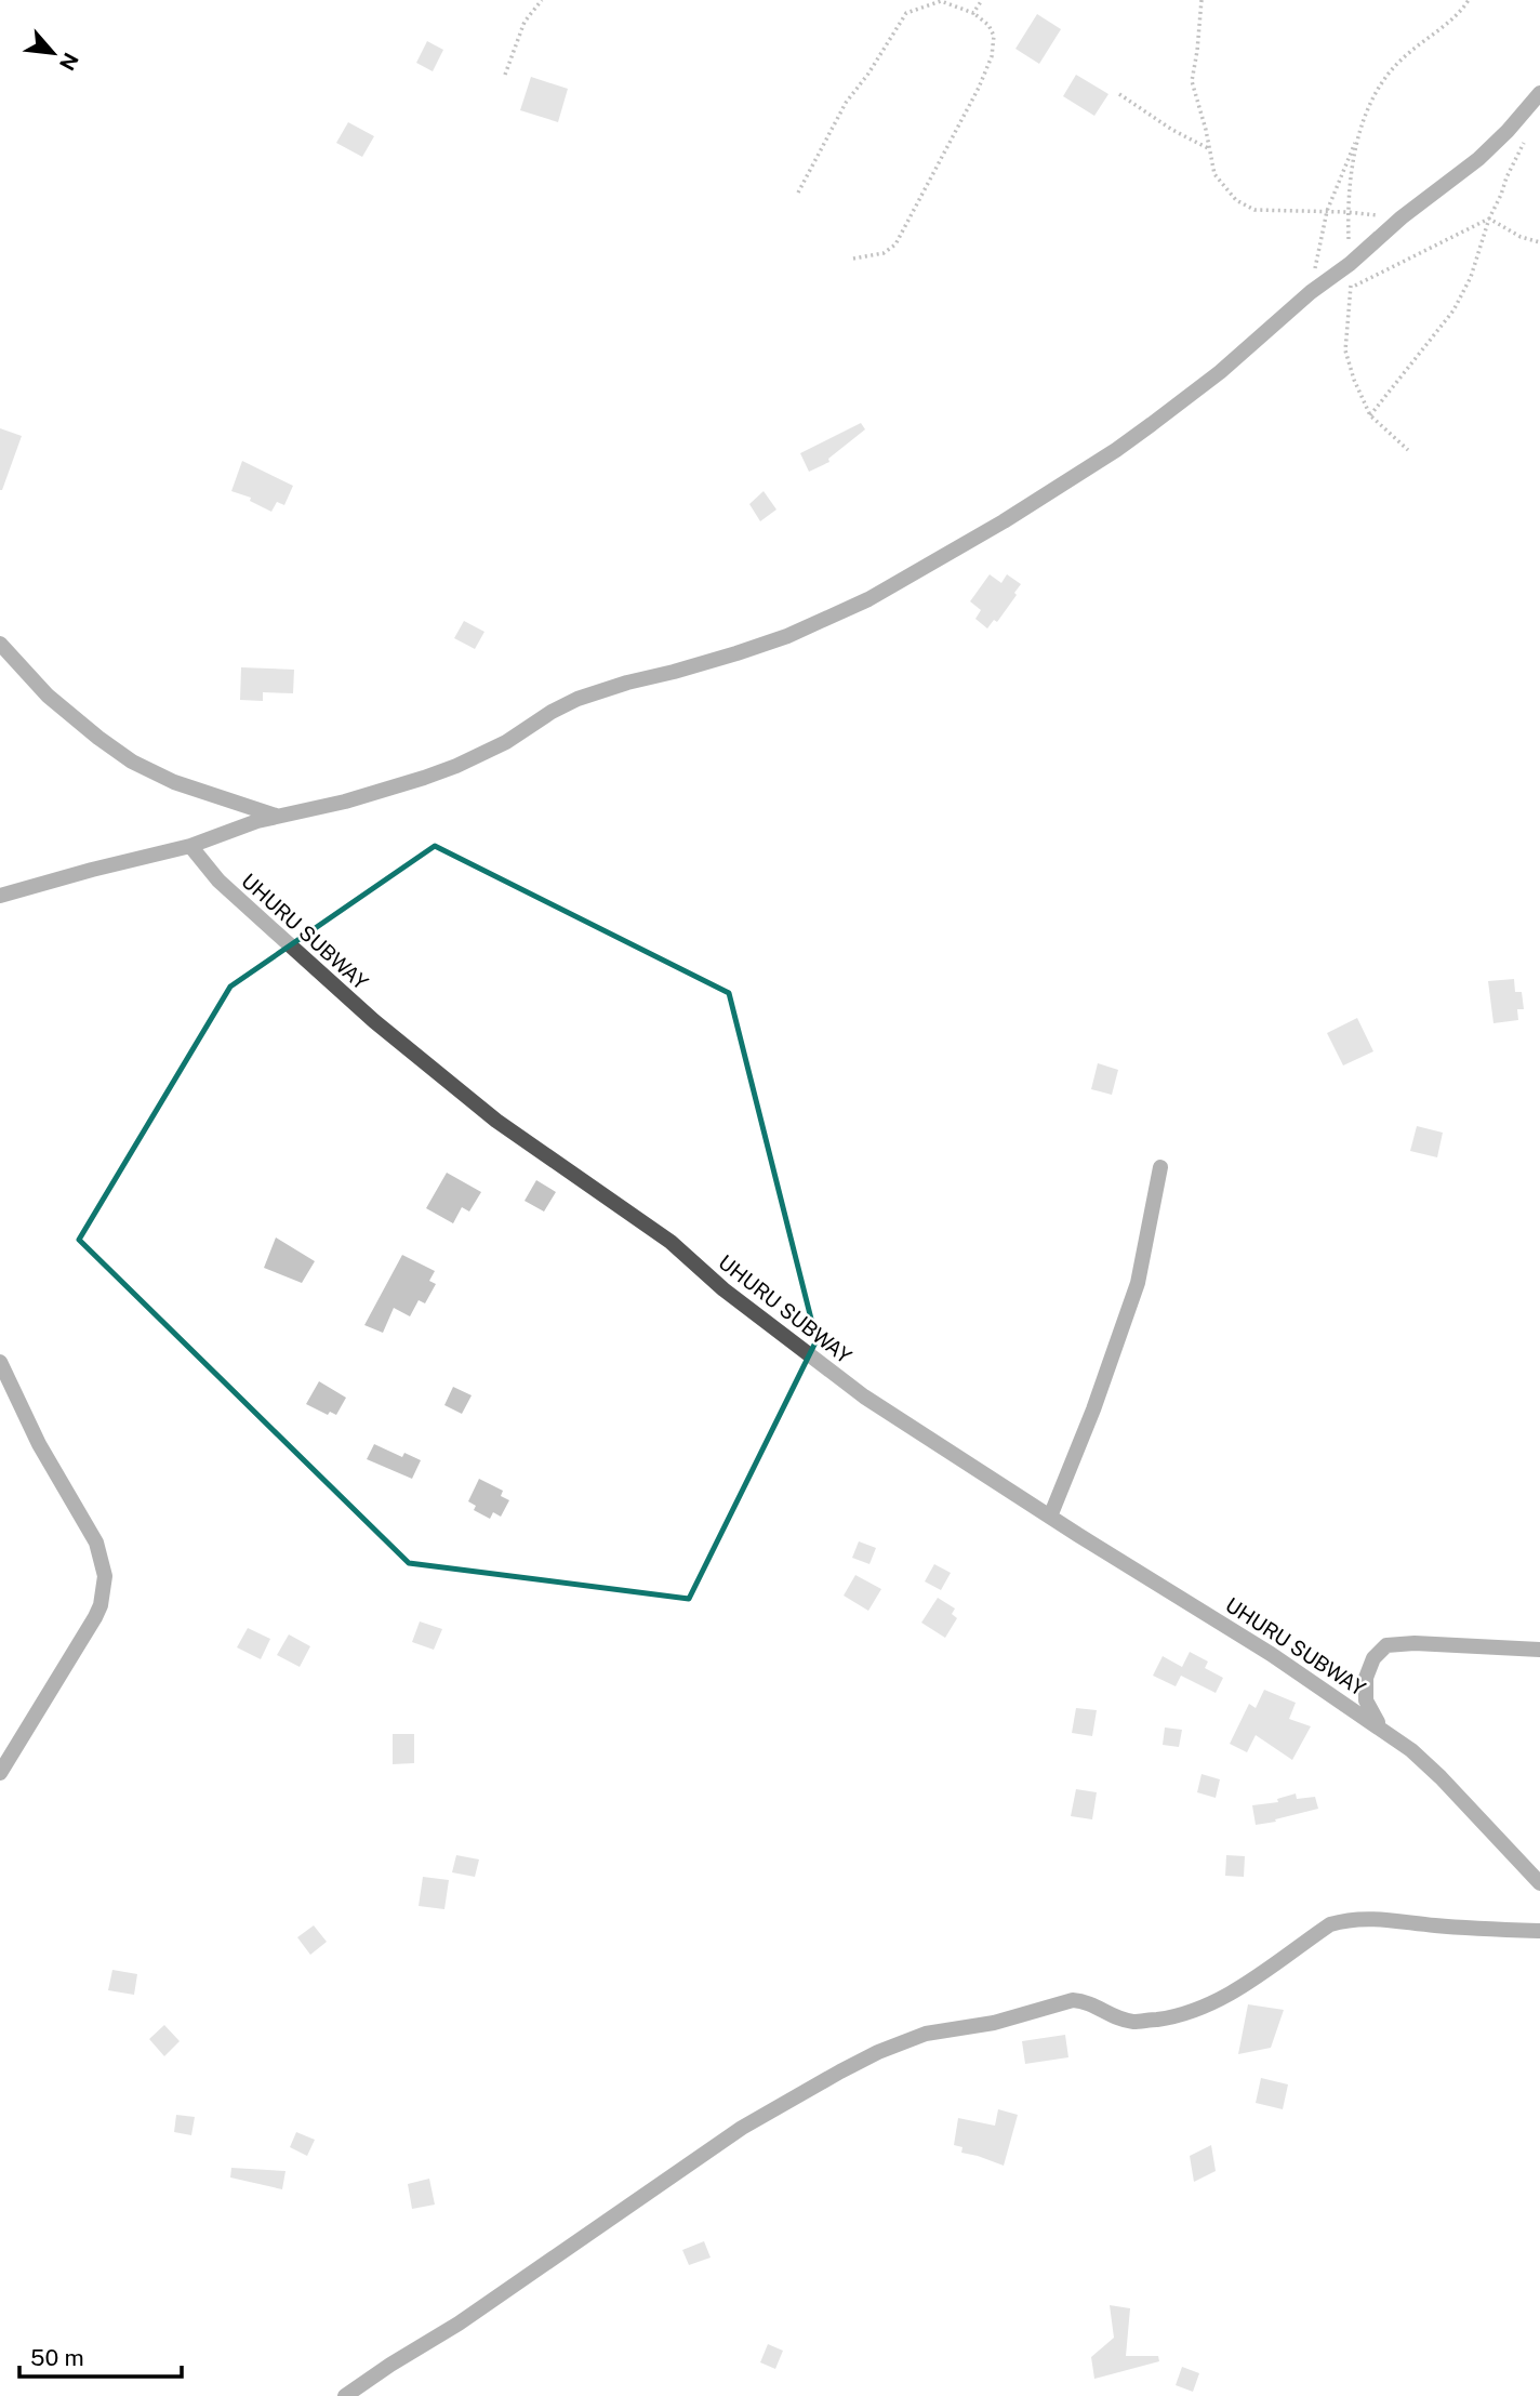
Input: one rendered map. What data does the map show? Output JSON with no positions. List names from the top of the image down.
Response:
{
  "streets": {
    "street": ["UHURU SUBWAY"]
  },
  "scale_bar": "50 m",
  "north": "bottom right"
}
